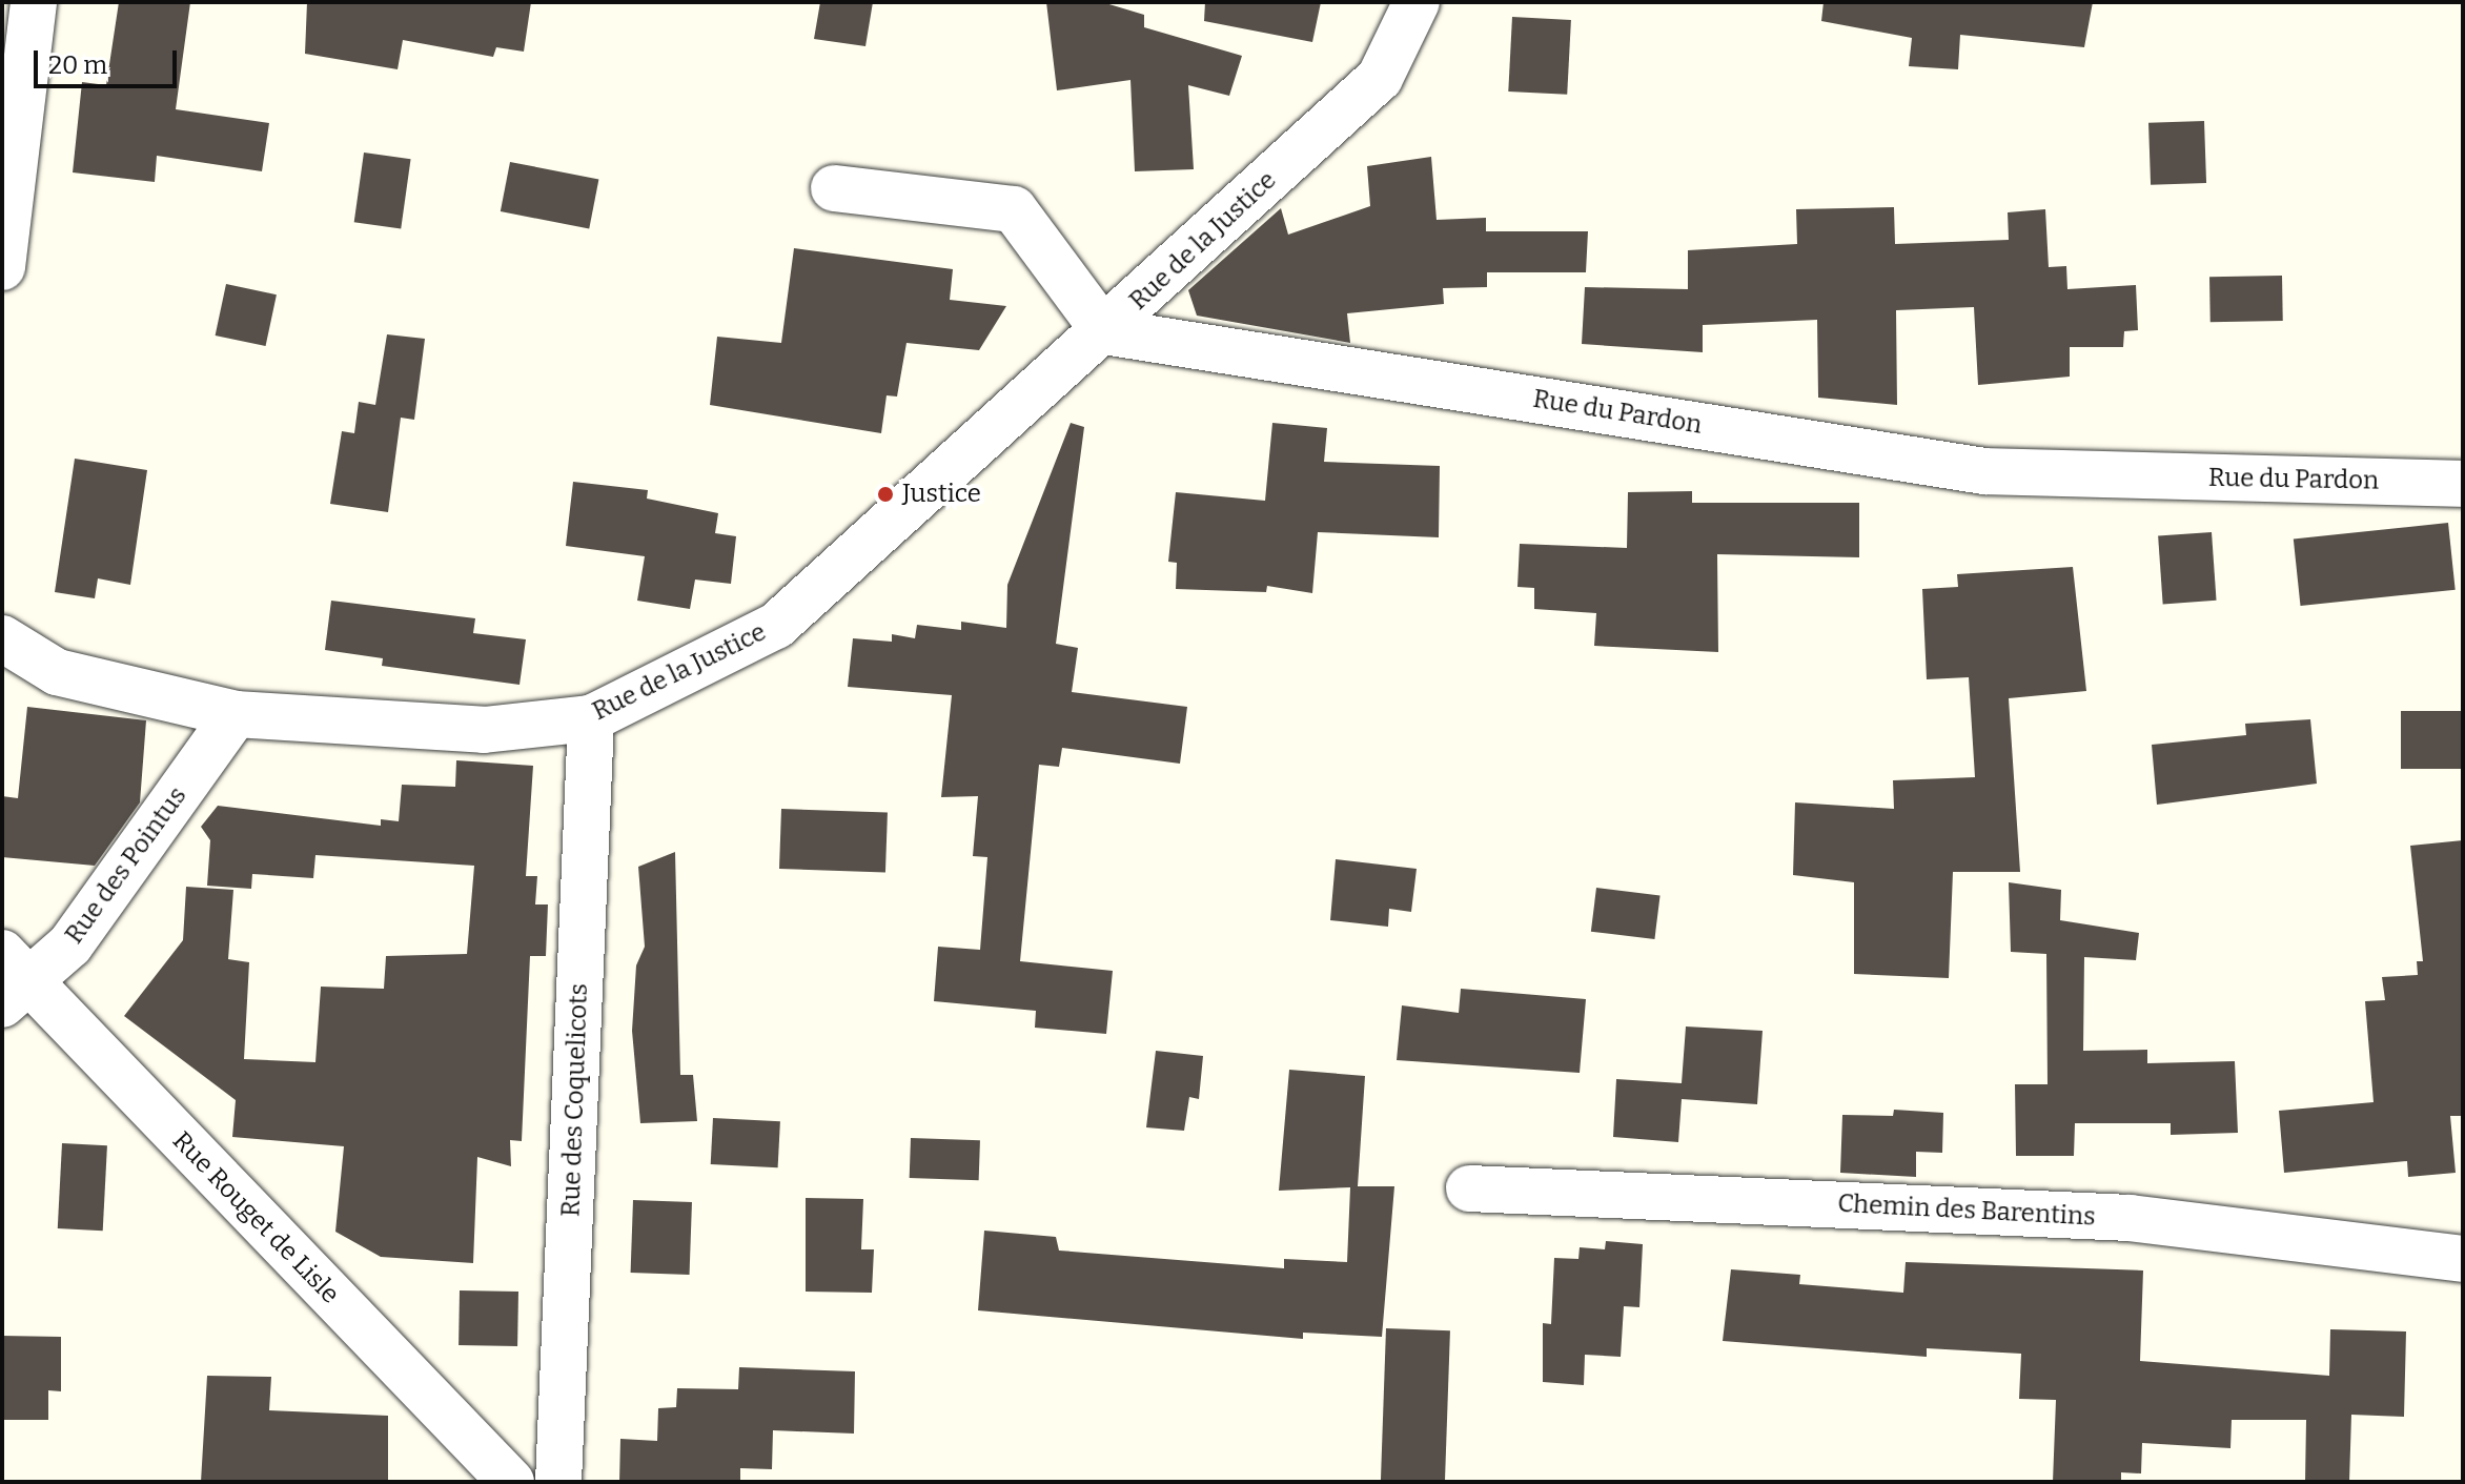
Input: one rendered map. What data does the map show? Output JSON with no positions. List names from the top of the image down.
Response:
{
  "streets": {
    "street": [
      "Rue de la Justice",
      "Rue du Pardon",
      "Rue des Pointus",
      "Rue des Coquelicots",
      "Chemin des Barentins",
      "Rue Rouget de Lisle"
    ]
  },
  "crossings": [
    ["Rue de la Justice", "Rue du Pardon"],
    ["Rue de la Justice", "Rue des Pointus"],
    ["Rue de la Justice", "Rue des Coquelicots"],
    ["Rue des Pointus", "Rue Rouget de Lisle"]
  ],
  "places": ["Justice"],
  "scale_bar": "20 m"
}
